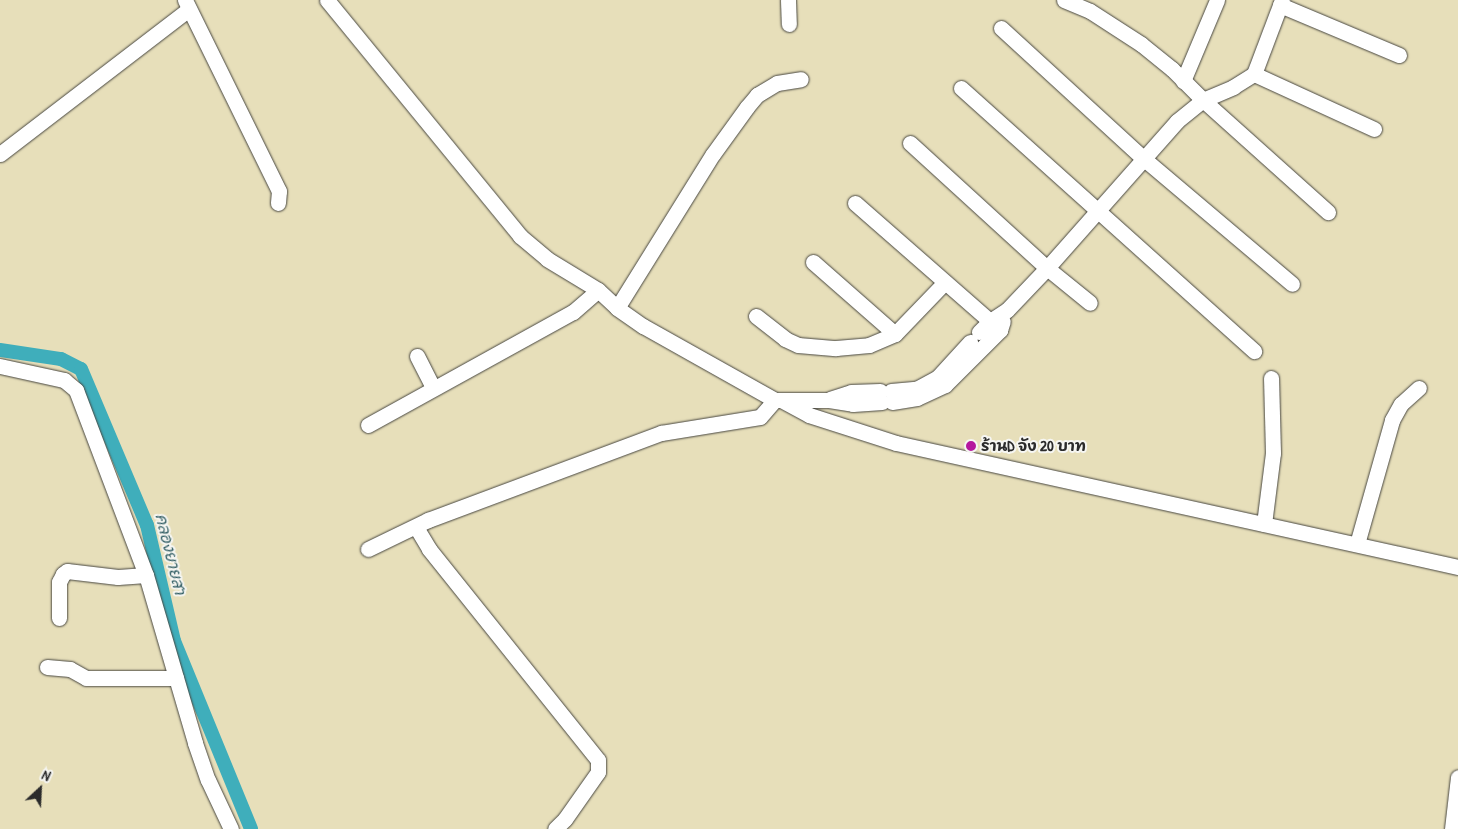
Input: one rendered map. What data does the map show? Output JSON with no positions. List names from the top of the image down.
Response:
{
  "water": ["คลองยายสา"],
  "places": ["ร้านD จัง 20 บาท"],
  "north": "top right"
}
